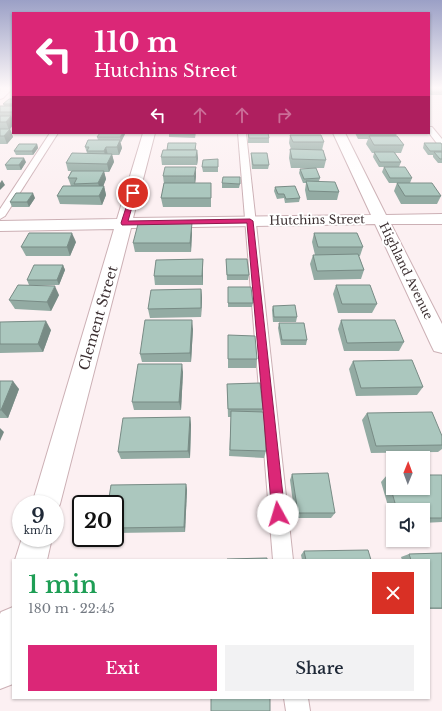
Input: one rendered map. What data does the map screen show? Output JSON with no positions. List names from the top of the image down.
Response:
{
  "streets": {
    "street": ["Hutchins Street", "Highland Avenue", "Clement Street"]
  },
  "crossings": [
    ["Hutchins Street", "Highland Avenue"],
    ["Hutchins Street", "Clement Street"]
  ],
  "north": "top",
  "page": {
    "turn": ["110 m", "Hutchins Street"],
    "speed": "9 km/h",
    "limit": "20",
    "heading": ["1 min", "180 m · 22:45"],
    "buttons": ["Exit", "Share"]
  }
}
